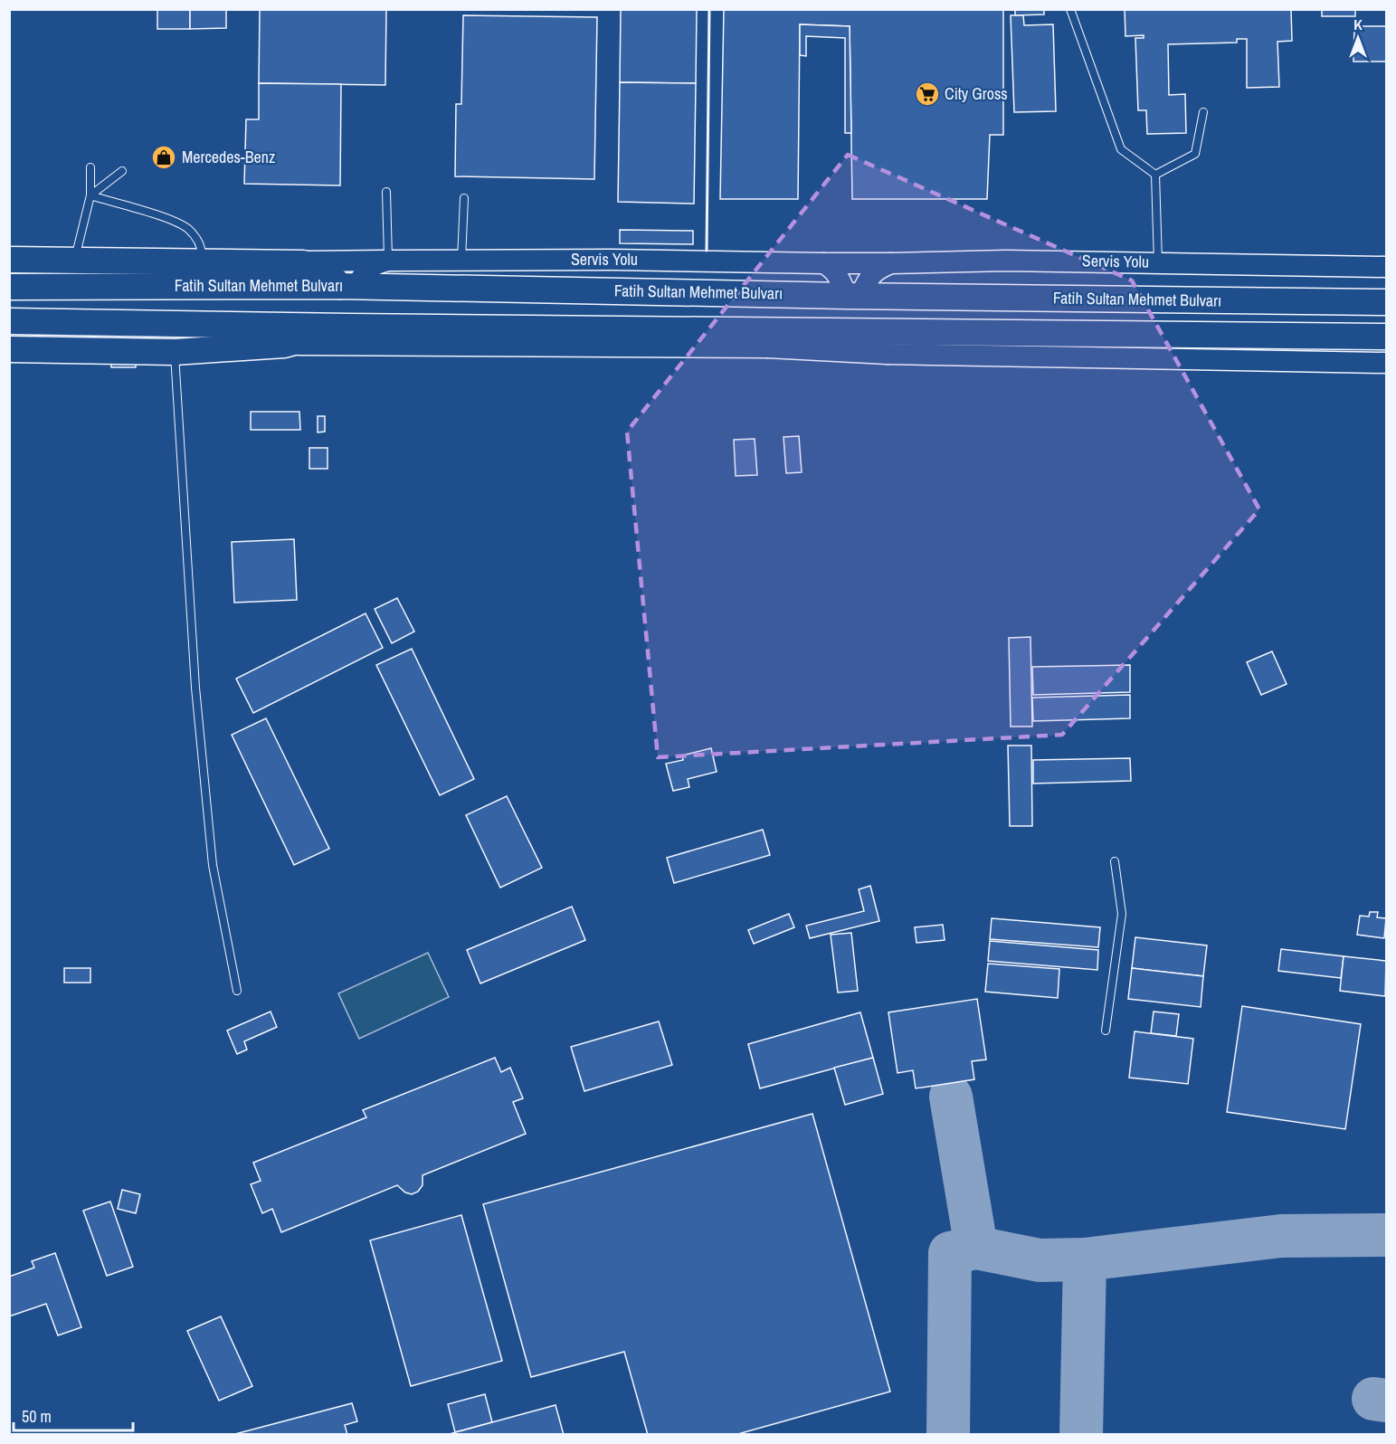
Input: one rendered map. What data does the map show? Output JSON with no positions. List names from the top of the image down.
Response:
{
  "streets": {
    "highway": ["Fatih Sultan Mehmet Bulvarı"],
    "street": ["Servis Yolu"]
  },
  "crossings": [
    ["Servis Yolu", "Fatih Sultan Mehmet Bulvarı"]
  ],
  "places": {
    "supermarket": ["City Gross"],
    "shop": ["Mercedes-Benz"]
  },
  "scale_bar": "50 m",
  "north": "top"
}
